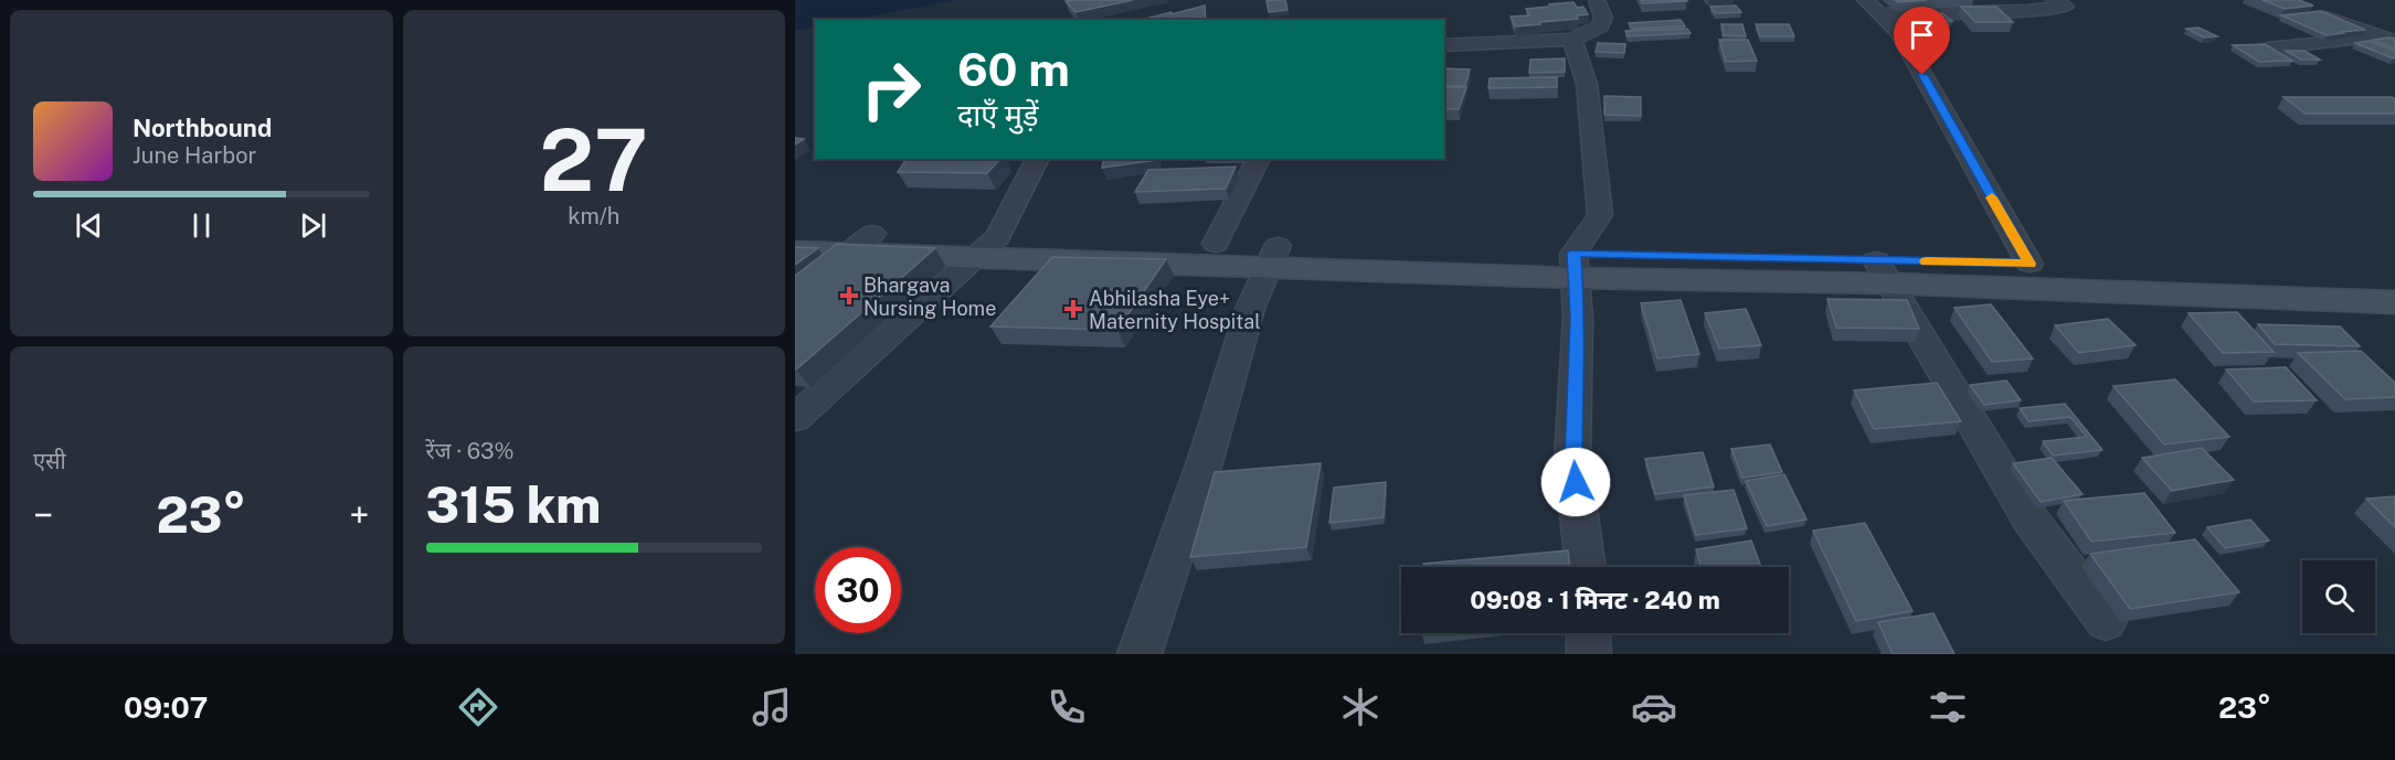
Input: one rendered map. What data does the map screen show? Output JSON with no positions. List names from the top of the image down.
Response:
{
  "places": {
    "health": ["Bhargava Nursing Home", "Abhilasha Eye+ Maternity Hospital"]
  },
  "page": {
    "tile": [
      ["27", "km/h"],
      "एसी",
      ["रेंज · 63%", "315 km"]
    ],
    "turn": ["60 m", "दाएँ मुड़ें"],
    "song": ["Northbound", "June Harbor"],
    "heat": ["−", "23°", "+"],
    "limit": "30",
    "trip": "09:08 · 1 मिनट · 240 m",
    "tabs": ["09:07", "23°"]
  }
}
